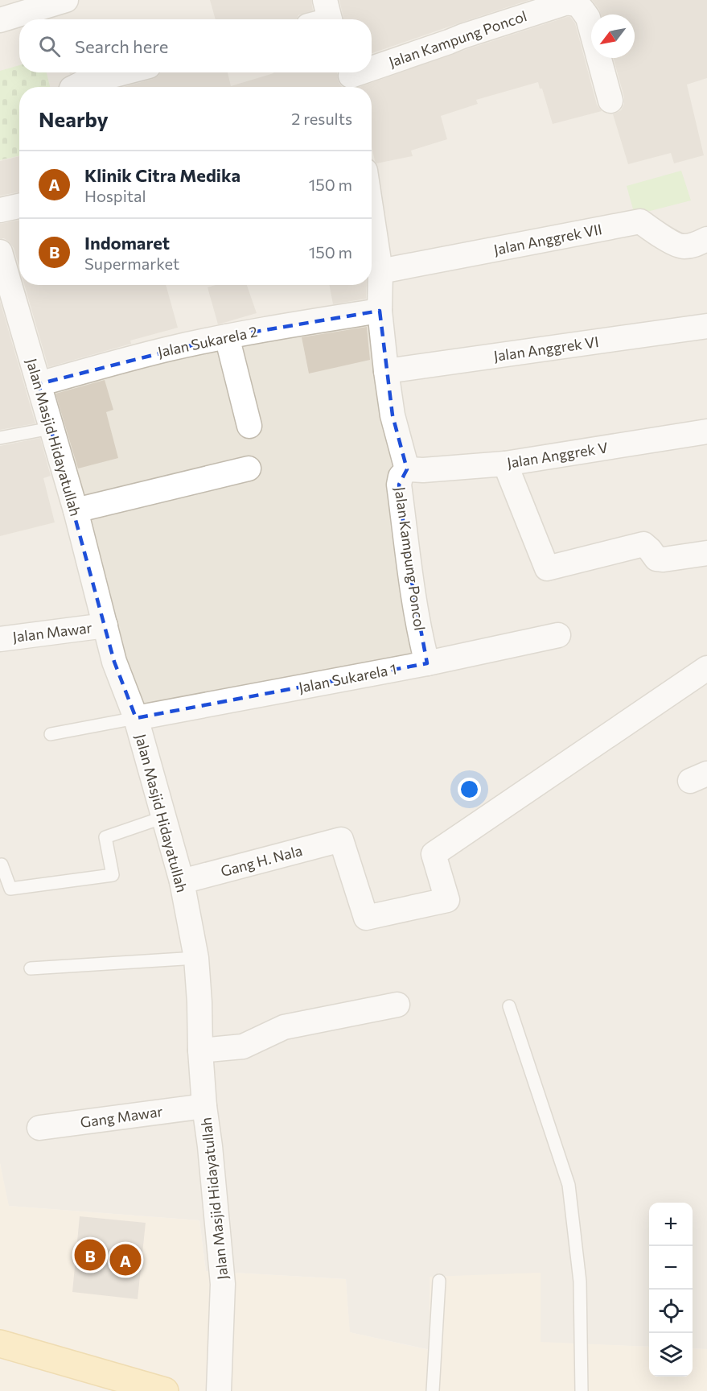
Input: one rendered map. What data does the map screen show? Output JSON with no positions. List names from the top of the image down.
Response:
{
  "streets": {
    "street": [
      "Jalan Kampung Poncol",
      "Jalan Anggrek VII",
      "Jalan Sukarela 2",
      "Jalan Anggrek VI",
      "Jalan Masjid Hidayatullah",
      "Jalan Anggrek V",
      "Jalan Mawar",
      "Jalan Sukarela 1",
      "Gang H. Nala",
      "Gang Mawar"
    ]
  },
  "crossings": [
    ["Jalan Kampung Poncol", "Jalan Anggrek VII"],
    ["Jalan Kampung Poncol", "Jalan Sukarela 2"],
    ["Jalan Kampung Poncol", "Jalan Anggrek VI"],
    ["Jalan Kampung Poncol", "Jalan Anggrek V"],
    ["Jalan Kampung Poncol", "Jalan Sukarela 1"],
    ["Jalan Sukarela 2", "Jalan Masjid Hidayatullah"],
    ["Jalan Masjid Hidayatullah", "Jalan Mawar"],
    ["Jalan Masjid Hidayatullah", "Jalan Sukarela 1"],
    ["Jalan Masjid Hidayatullah", "Gang H. Nala"],
    ["Jalan Masjid Hidayatullah", "Gang Mawar"]
  ],
  "north": "bottom left",
  "page": {
    "search": "Search here",
    "heading": ["Nearby", "2 results"],
    "list": [
      {
        "mark": "A",
        "name": "Klinik Citra Medika",
        "note": "Hospital",
        "value": "150 m"
      },
      {
        "mark": "B",
        "name": "Indomaret",
        "note": "Supermarket",
        "value": "150 m"
      }
    ],
    "map_buttons": ["+", "−"],
    "pins": ["B", "A"]
  }
}
